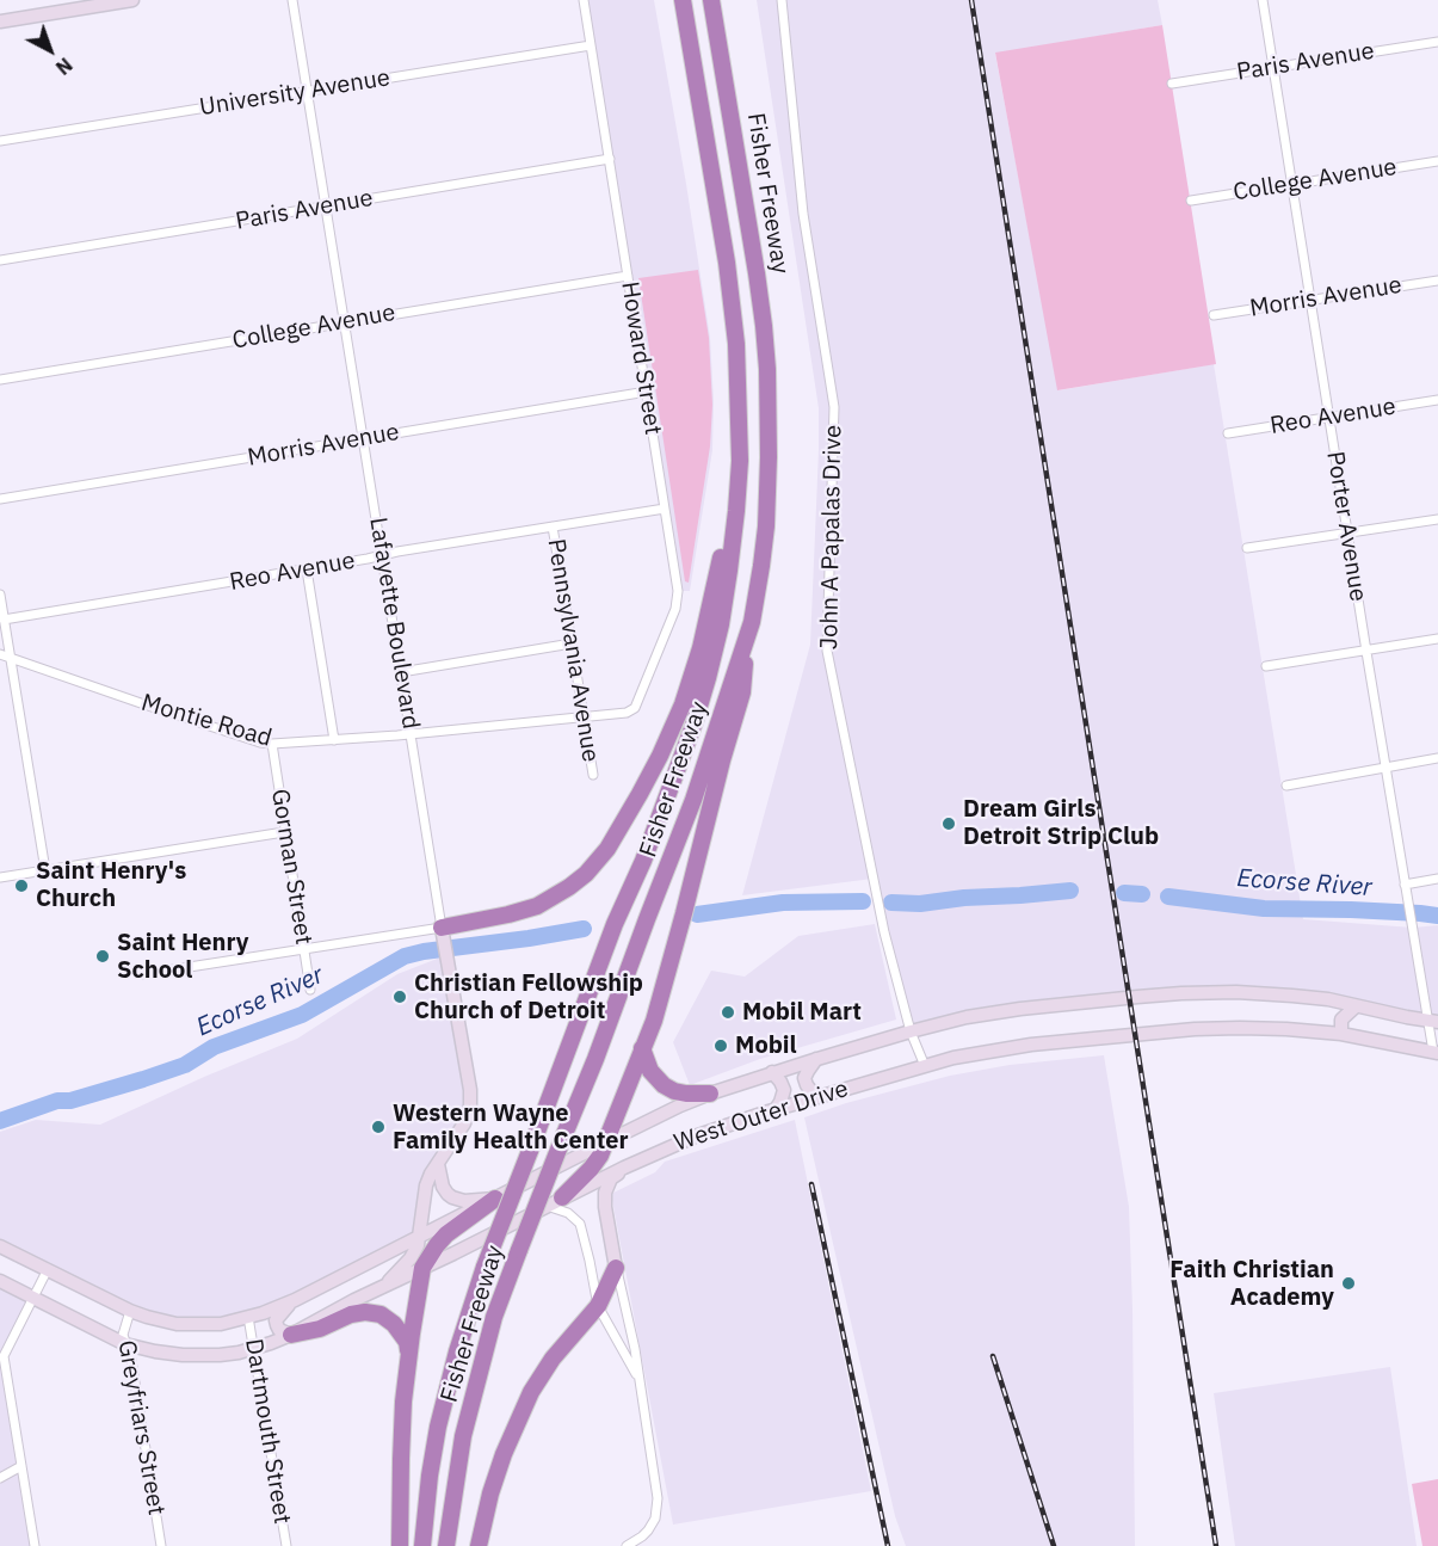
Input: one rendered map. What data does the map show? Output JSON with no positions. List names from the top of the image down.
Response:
{
  "streets": {
    "highway": ["Fisher Freeway"],
    "main road": ["Lafayette Boulevard", "West Outer Drive"],
    "street": [
      "Paris Avenue",
      "University Avenue",
      "College Avenue",
      "Morris Avenue",
      "Howard Street",
      "Reo Avenue",
      "Porter Avenue",
      "John A Papalas Drive",
      "Pennsylvania Avenue",
      "Montie Road",
      "Gorman Street",
      "Greyfriars Street",
      "Dartmouth Street"
    ]
  },
  "crossings": [
    ["Paris Avenue", "Howard Street"],
    ["Paris Avenue", "Porter Avenue"],
    ["Paris Avenue", "Lafayette Boulevard"],
    ["University Avenue", "Howard Street"],
    ["University Avenue", "Lafayette Boulevard"],
    ["College Avenue", "Howard Street"],
    ["College Avenue", "Porter Avenue"],
    ["College Avenue", "Lafayette Boulevard"],
    ["Morris Avenue", "Howard Street"],
    ["Morris Avenue", "Porter Avenue"],
    ["Morris Avenue", "Lafayette Boulevard"],
    ["Howard Street", "Reo Avenue"],
    ["Howard Street", "Montie Road"],
    ["Reo Avenue", "Porter Avenue"],
    ["Reo Avenue", "Lafayette Boulevard"],
    ["Reo Avenue", "Pennsylvania Avenue"],
    ["Porter Avenue", "West Outer Drive"],
    ["John A Papalas Drive", "West Outer Drive"],
    ["Lafayette Boulevard", "Montie Road"],
    ["Lafayette Boulevard", "West Outer Drive"],
    ["Pennsylvania Avenue", "Montie Road"],
    ["Montie Road", "Gorman Street"],
    ["West Outer Drive", "Greyfriars Street"],
    ["West Outer Drive", "Dartmouth Street"]
  ],
  "water": ["Ecorse River"],
  "places": [
    "Dream Girls Detroit Strip Club",
    "Saint Henry's Church",
    "Saint Henry School",
    "Christian Fellowship Church of Detroit",
    "Mobil Mart",
    "Mobil",
    "Western Wayne Family Health Center",
    "Faith Christian Academy"
  ],
  "north": "bottom right"
}
